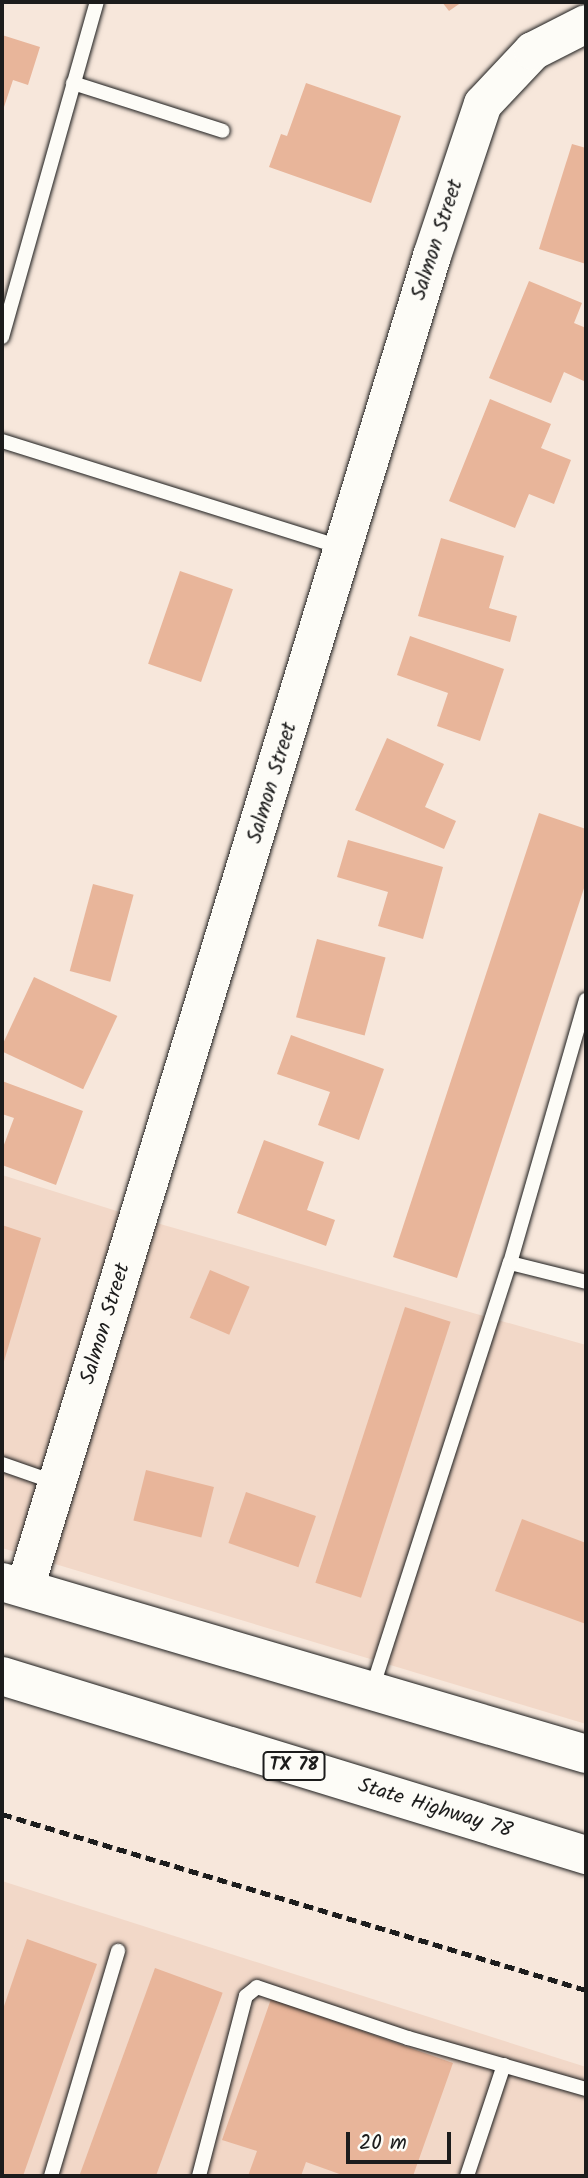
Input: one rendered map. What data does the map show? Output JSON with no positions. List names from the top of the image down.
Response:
{
  "streets": {
    "street": ["Salmon Street", "TX 78", "State Highway 78"]
  },
  "scale_bar": "20 m"
}
